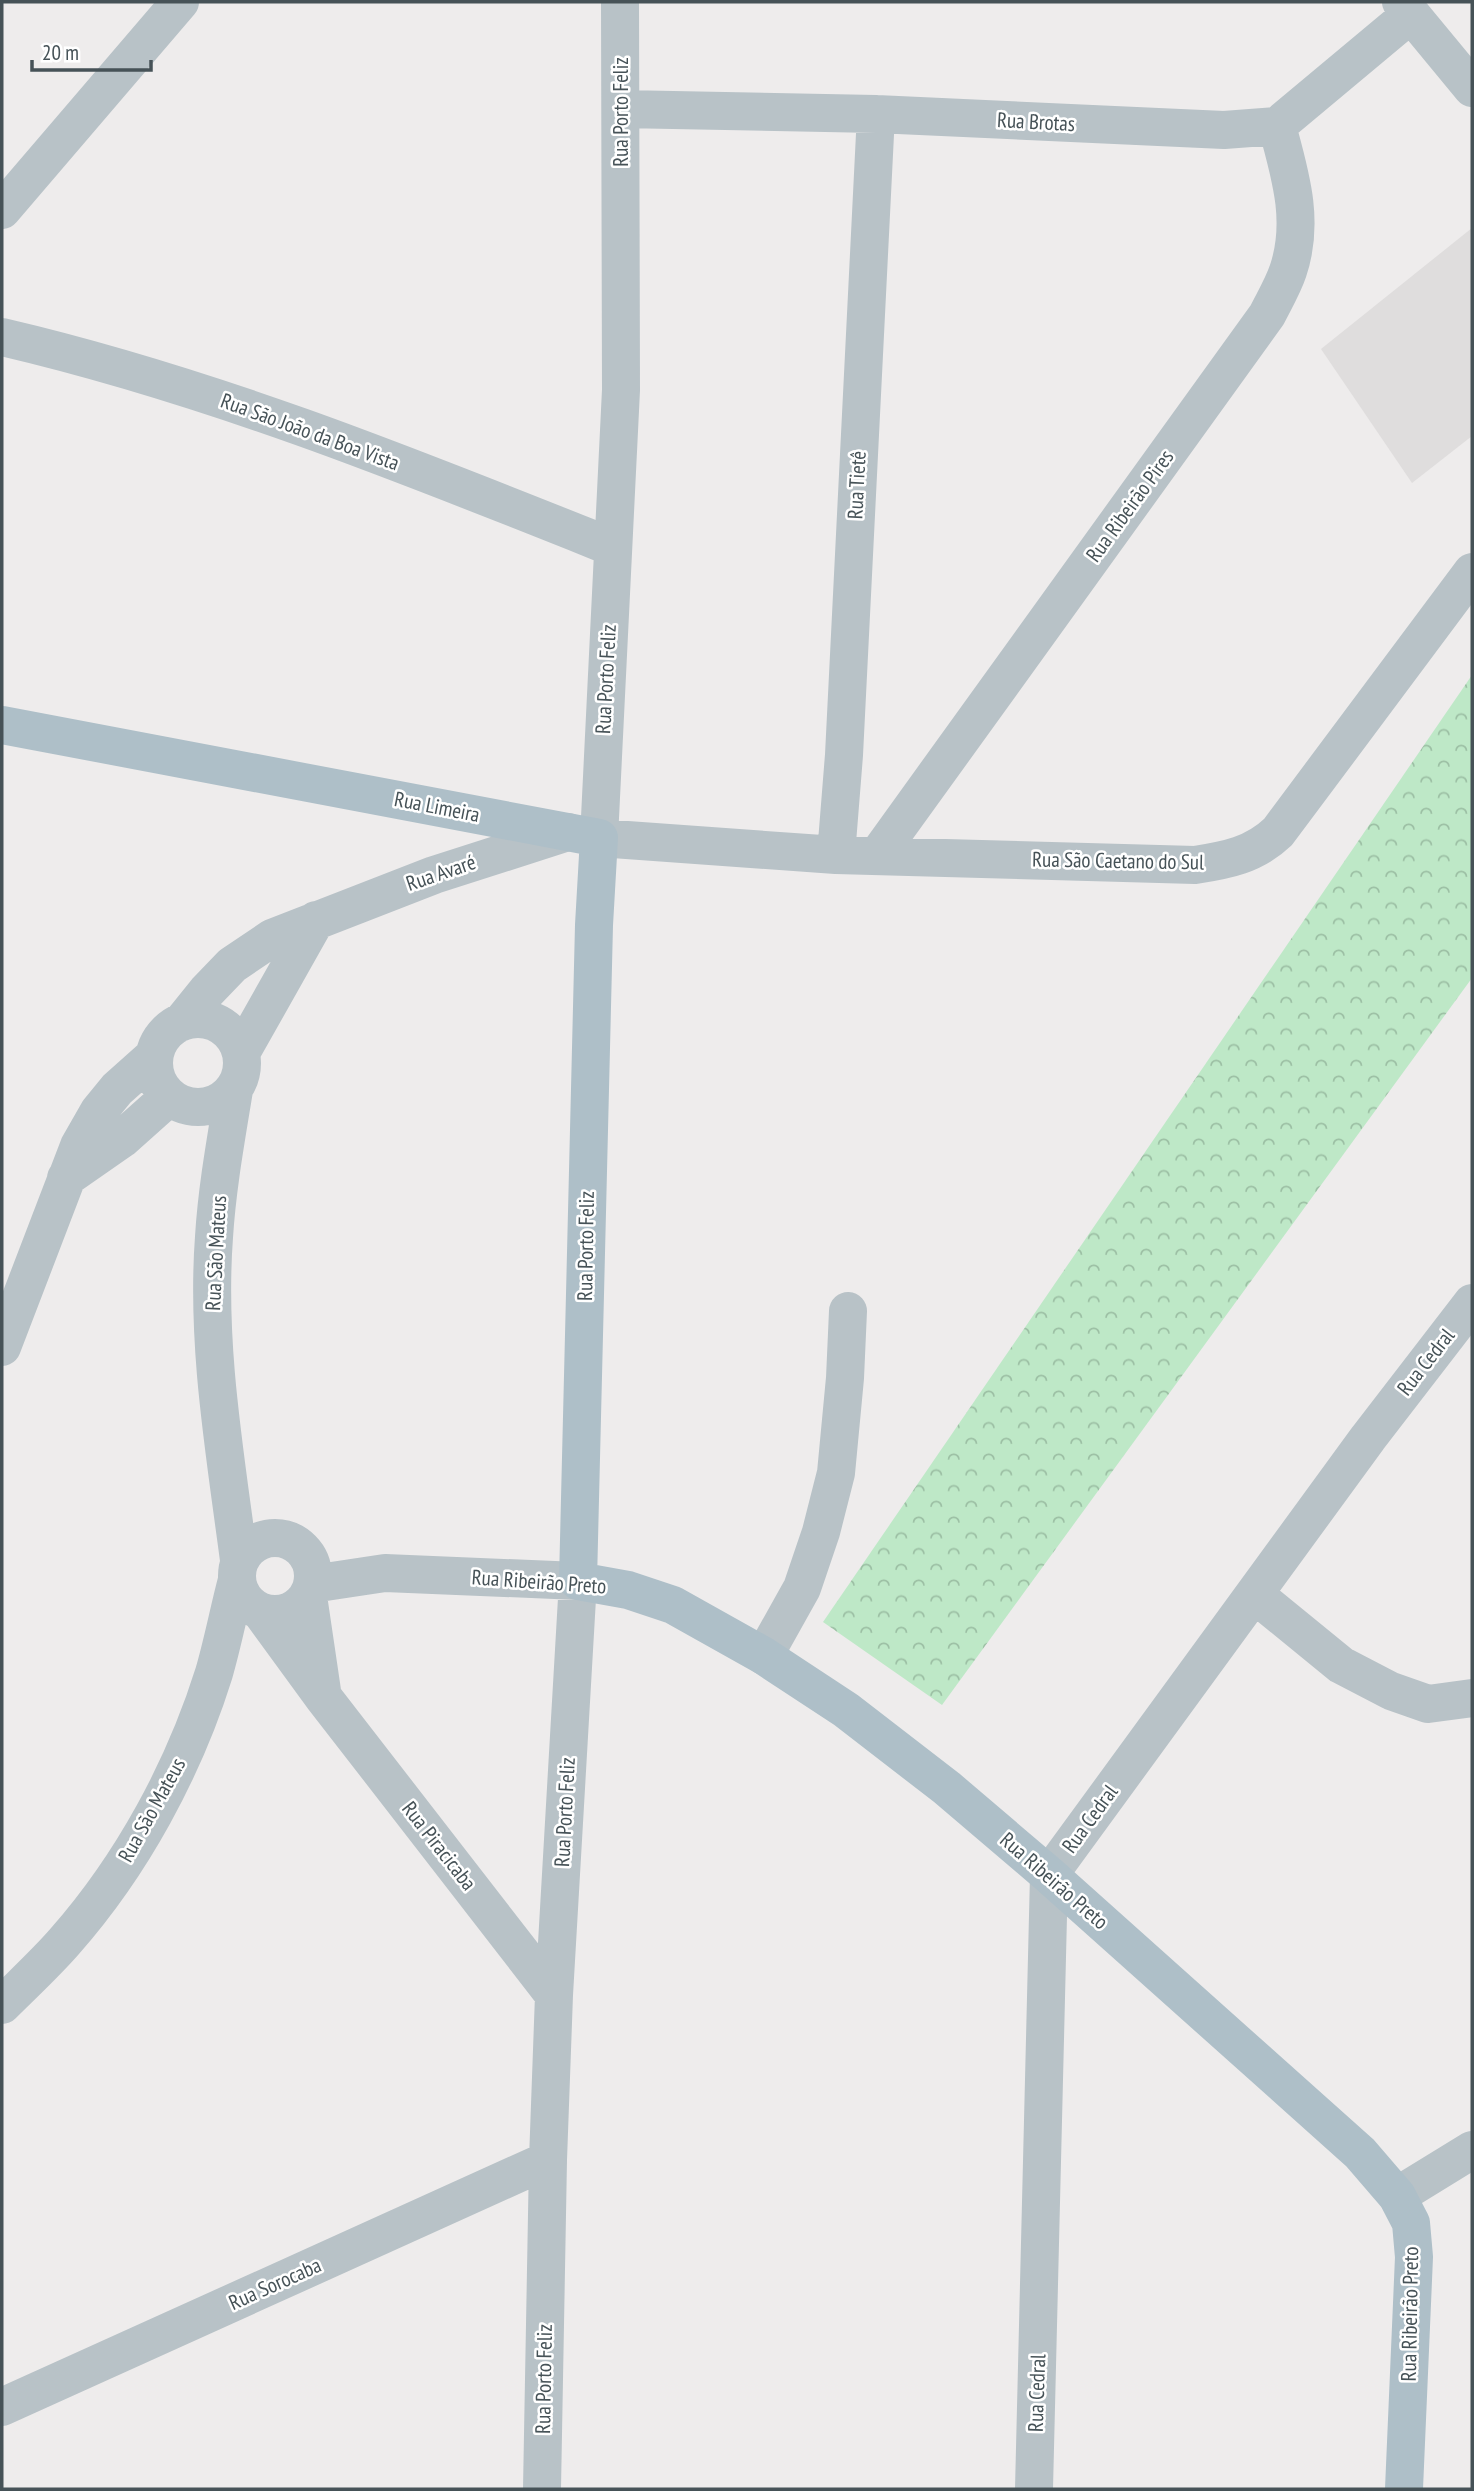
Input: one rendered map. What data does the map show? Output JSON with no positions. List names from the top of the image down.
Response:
{
  "streets": {
    "main road": ["Rua Porto Feliz", "Rua Limeira", "Rua Ribeirão Preto"],
    "street": [
      "Rua Brotas",
      "Rua São João da Boa Vista",
      "Rua Tietê",
      "Rua Ribeirão Pires",
      "Rua São Caetano do Sul",
      "Rua Avaré",
      "Rua São Mateus",
      "Rua Cedral",
      "Rua Piracicaba",
      "Rua Sorocaba"
    ]
  },
  "crossings": [
    ["Rua Porto Feliz", "Rua Brotas"],
    ["Rua Porto Feliz", "Rua São João da Boa Vista"],
    ["Rua Porto Feliz", "Rua Limeira"],
    ["Rua Porto Feliz", "Rua Avaré"],
    ["Rua Porto Feliz", "Rua Ribeirão Preto"],
    ["Rua Porto Feliz", "Rua Piracicaba"],
    ["Rua Porto Feliz", "Rua Sorocaba"],
    ["Rua Brotas", "Rua Tietê"],
    ["Rua Brotas", "Rua Ribeirão Pires"],
    ["Rua Tietê", "Rua Limeira"],
    ["Rua Ribeirão Pires", "Rua Limeira"],
    ["Rua Ribeirão Pires", "Rua São Caetano do Sul"],
    ["Rua Limeira", "Rua São Caetano do Sul"],
    ["Rua Limeira", "Rua Avaré"],
    ["Rua Avaré", "Rua São Mateus"],
    ["Rua São Mateus", "Rua Ribeirão Preto"],
    ["Rua São Mateus", "Rua Piracicaba"],
    ["Rua Cedral", "Rua Ribeirão Preto"],
    ["Rua Ribeirão Preto", "Rua Piracicaba"]
  ],
  "scale_bar": "20 m"
}
